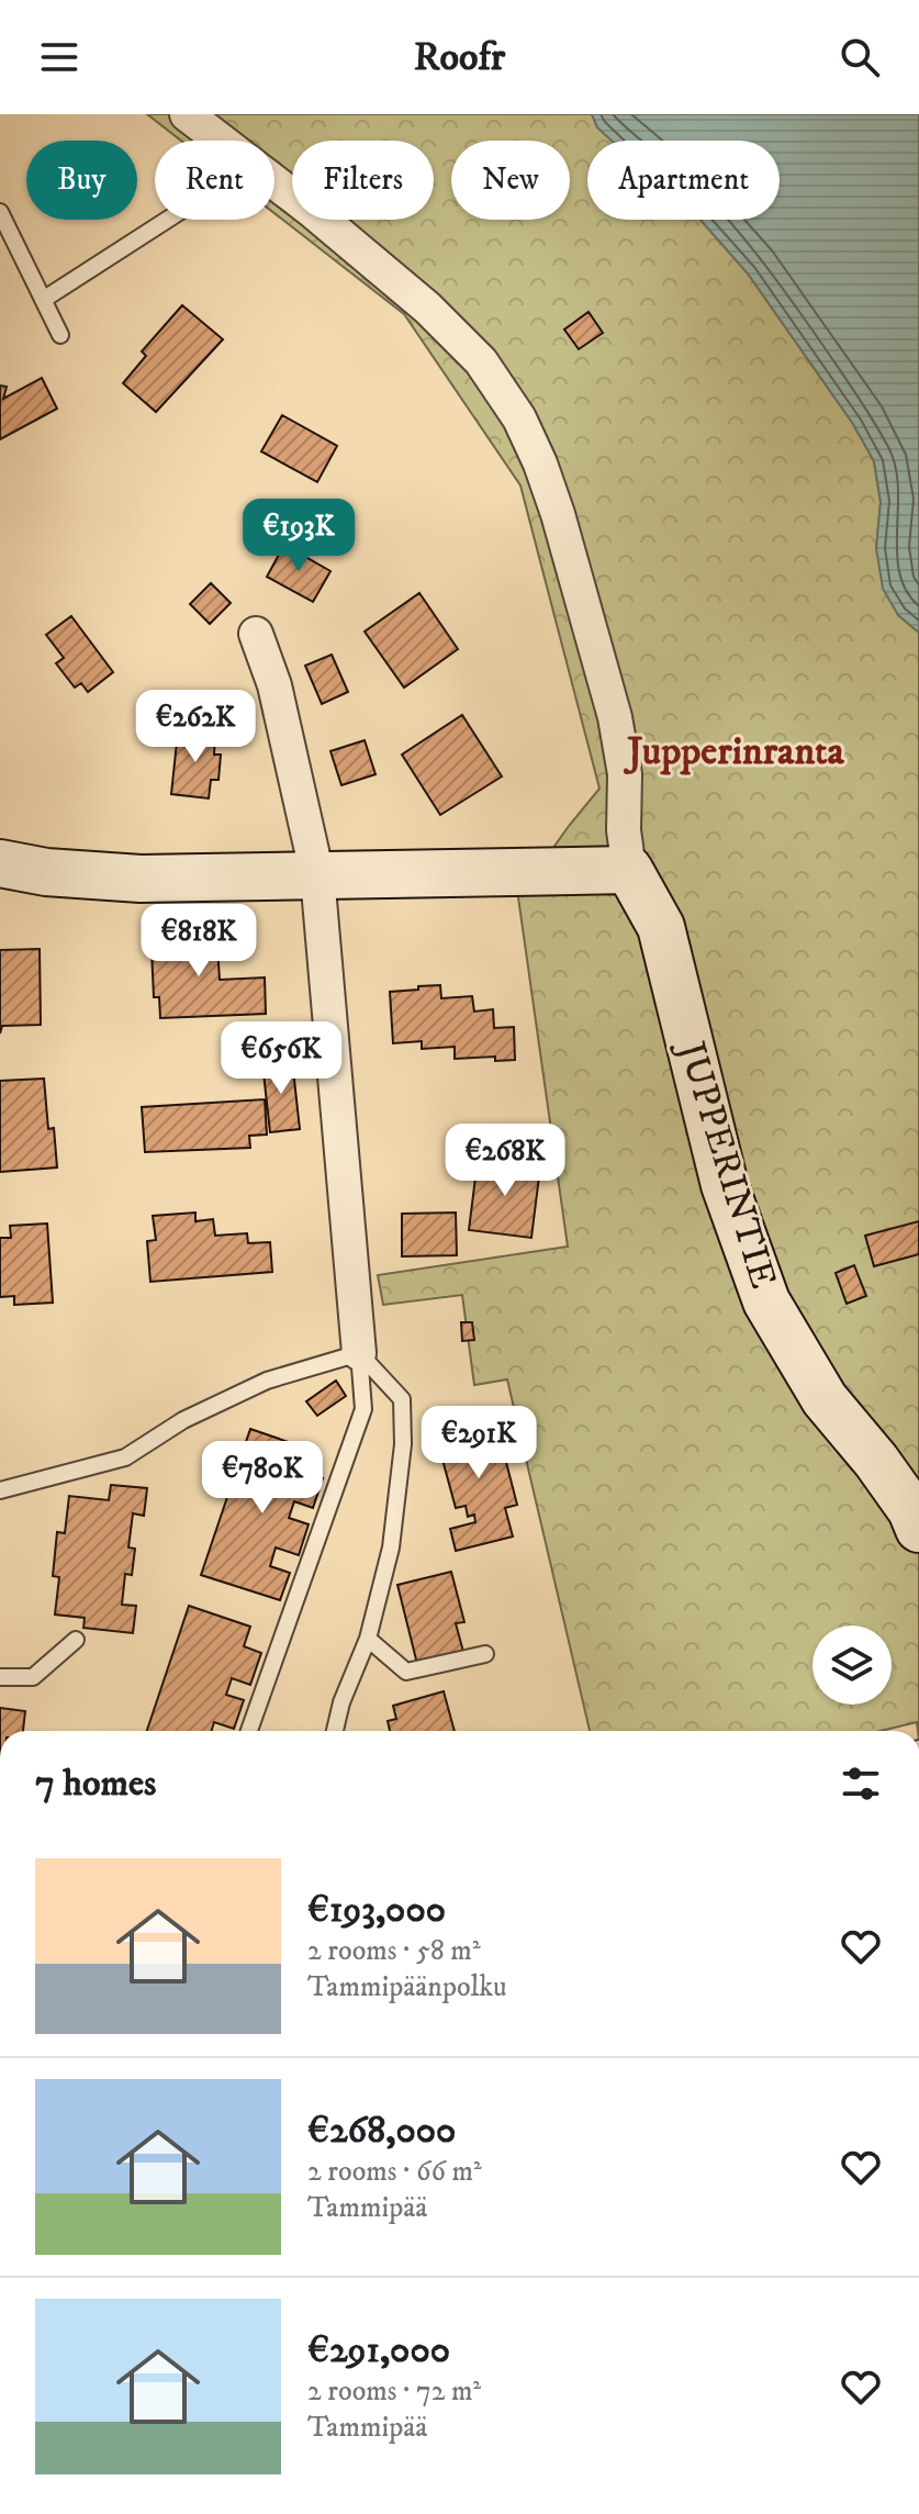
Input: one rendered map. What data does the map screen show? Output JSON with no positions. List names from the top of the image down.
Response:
{
  "streets": {
    "street": ["JUPPERINTIE"]
  },
  "districts": ["Jupperinranta"],
  "page": {
    "header": "Roofr",
    "chip": [
      "Buy",
      "Rent",
      "Filters",
      "New",
      "Apartment"
    ],
    "price": [
      "€193K",
      "€262K",
      "€818K",
      "€656K",
      "€268K",
      "€291K",
      "€780K"
    ],
    "heading": "7 homes",
    "list": [
      {
        "name": "€193,000",
        "note": "2 rooms · 58 m² · Tammipäänpolku"
      },
      {
        "name": "€268,000",
        "note": "2 rooms · 66 m² · Tammipää"
      },
      {
        "name": "€291,000",
        "note": "2 rooms · 72 m² · Tammipää"
      }
    ]
  }
}
